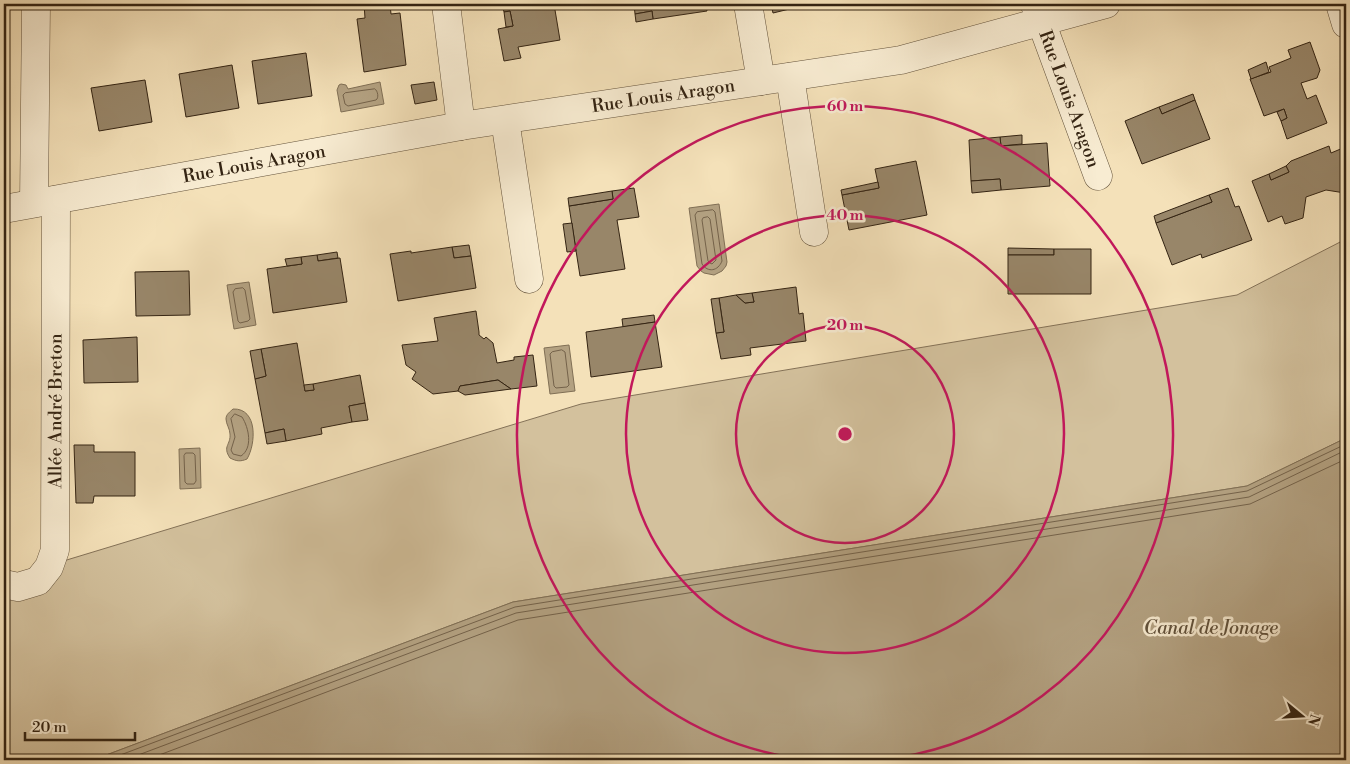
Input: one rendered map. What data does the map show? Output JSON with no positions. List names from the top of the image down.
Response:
{
  "streets": {
    "street": ["Rue Louis Aragon", "Allée André Breton"]
  },
  "crossings": [
    ["Rue Louis Aragon", "Allée André Breton"]
  ],
  "water": ["Canal de Jonage"],
  "scale_bar": "20 m",
  "north": "right",
  "rings": ["60 m", "40 m", "20 m"]
}
